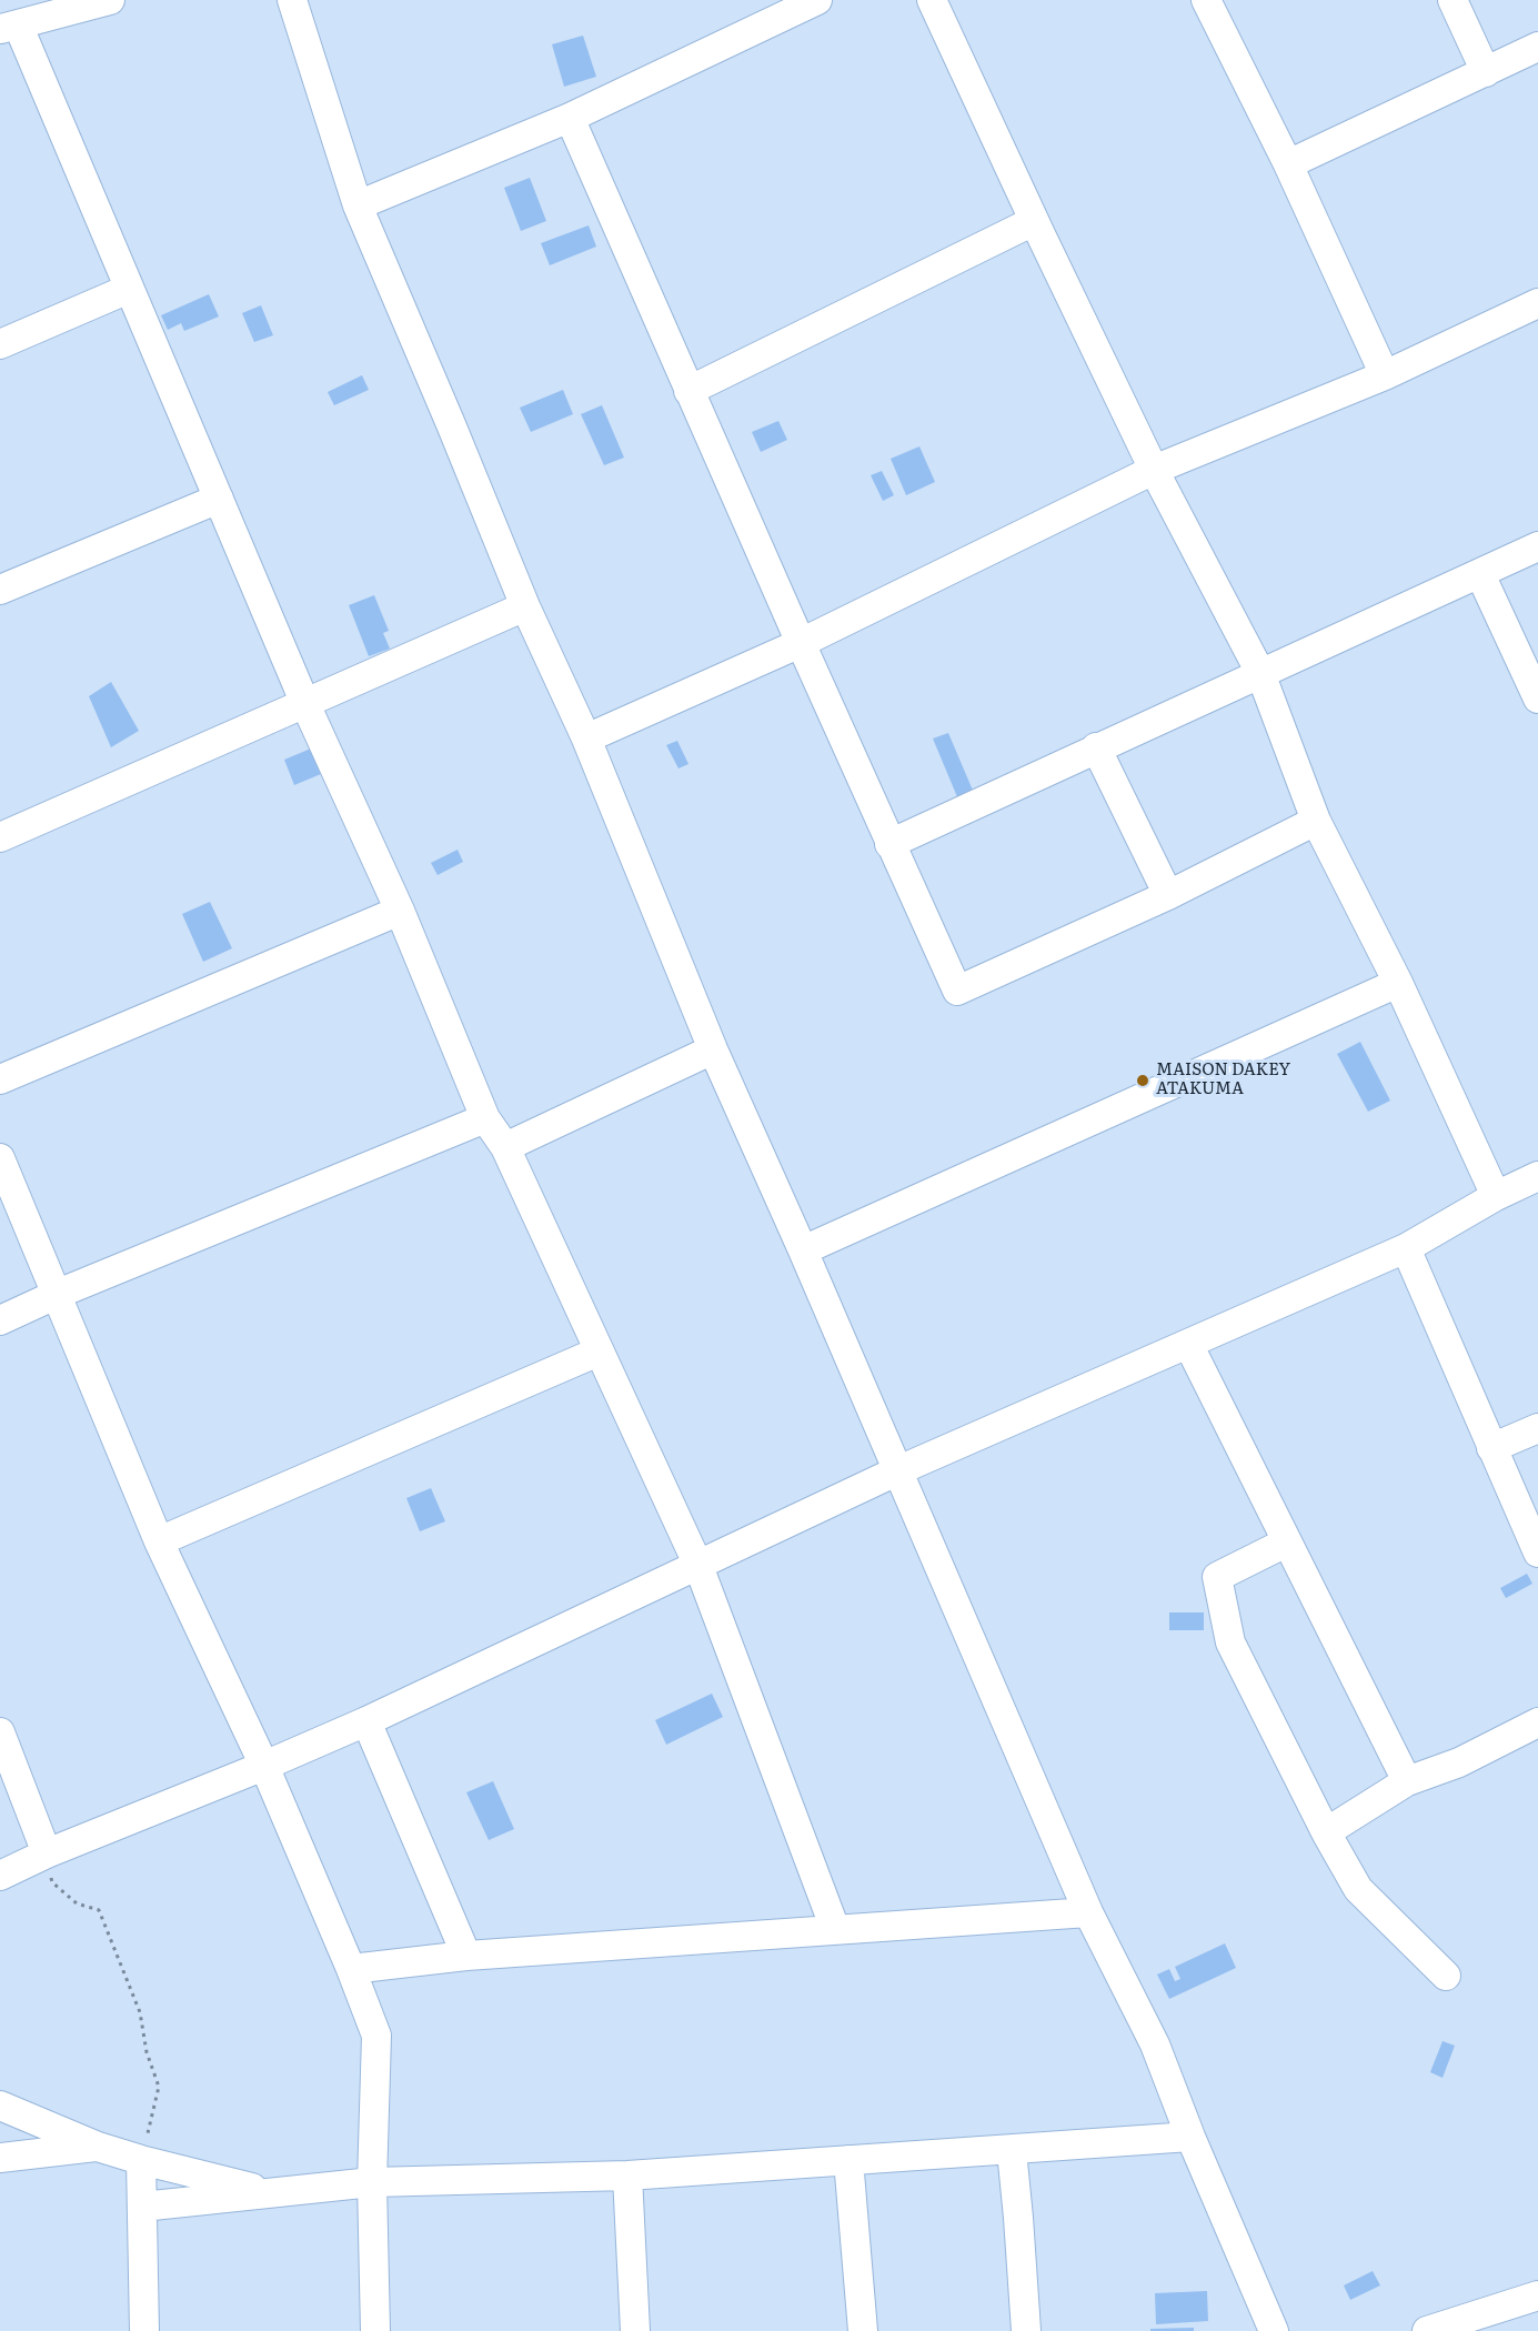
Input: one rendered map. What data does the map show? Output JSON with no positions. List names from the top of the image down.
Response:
{
  "places": ["MAISON DAKEY ATAKUMA"]
}
